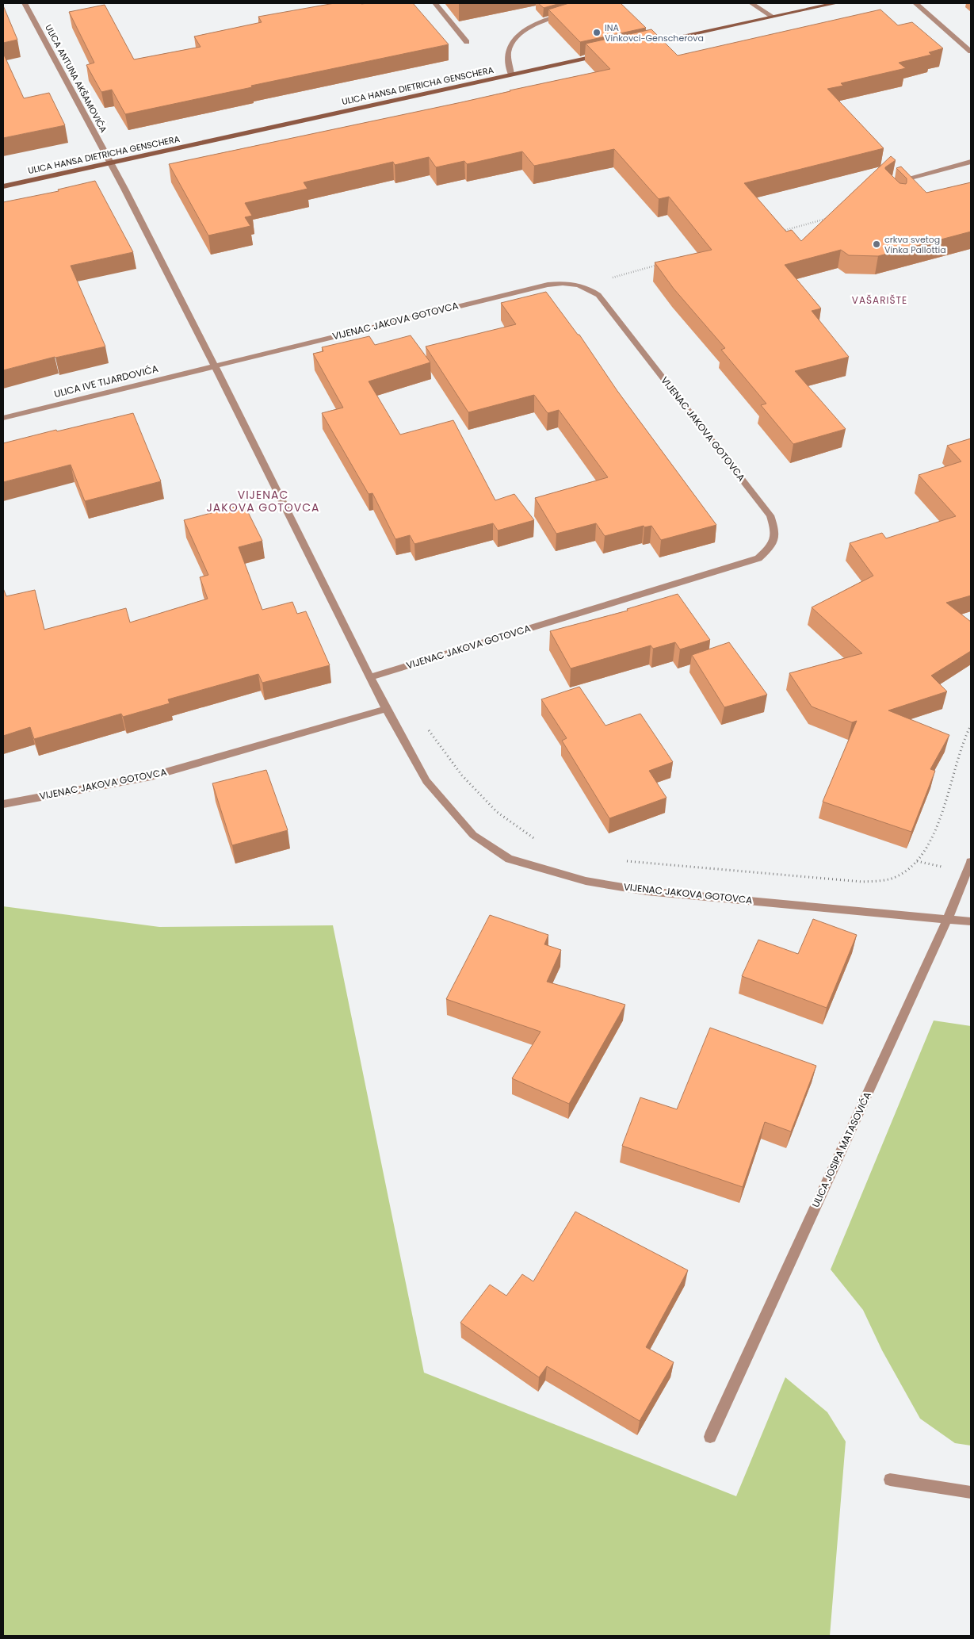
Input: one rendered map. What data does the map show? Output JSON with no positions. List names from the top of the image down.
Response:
{
  "streets": {
    "main road": ["ULICA HANSA DIETRICHA GENSCHERA"],
    "street": [
      "ULICA ANTUNA AKŠAMOVIĆA",
      "VIJENAC JAKOVA GOTOVCA",
      "ULICA IVE TIJARDOVIĆA",
      "ULICA JOSIPA MATASOVIĆA"
    ]
  },
  "crossings": [
    ["ULICA ANTUNA AKŠAMOVIĆA", "ULICA HANSA DIETRICHA GENSCHERA"],
    ["ULICA ANTUNA AKŠAMOVIĆA", "VIJENAC JAKOVA GOTOVCA"],
    ["ULICA HANSA DIETRICHA GENSCHERA", "VIJENAC JAKOVA GOTOVCA"],
    ["VIJENAC JAKOVA GOTOVCA", "ULICA IVE TIJARDOVIĆA"],
    ["VIJENAC JAKOVA GOTOVCA", "ULICA JOSIPA MATASOVIĆA"]
  ],
  "districts": ["VAŠARIŠTE", "VIJENAC JAKOVA GOTOVCA"],
  "places": ["INA Vinkovci-Genscherova", "crkva svetog Vinka Pallottia"]
}
